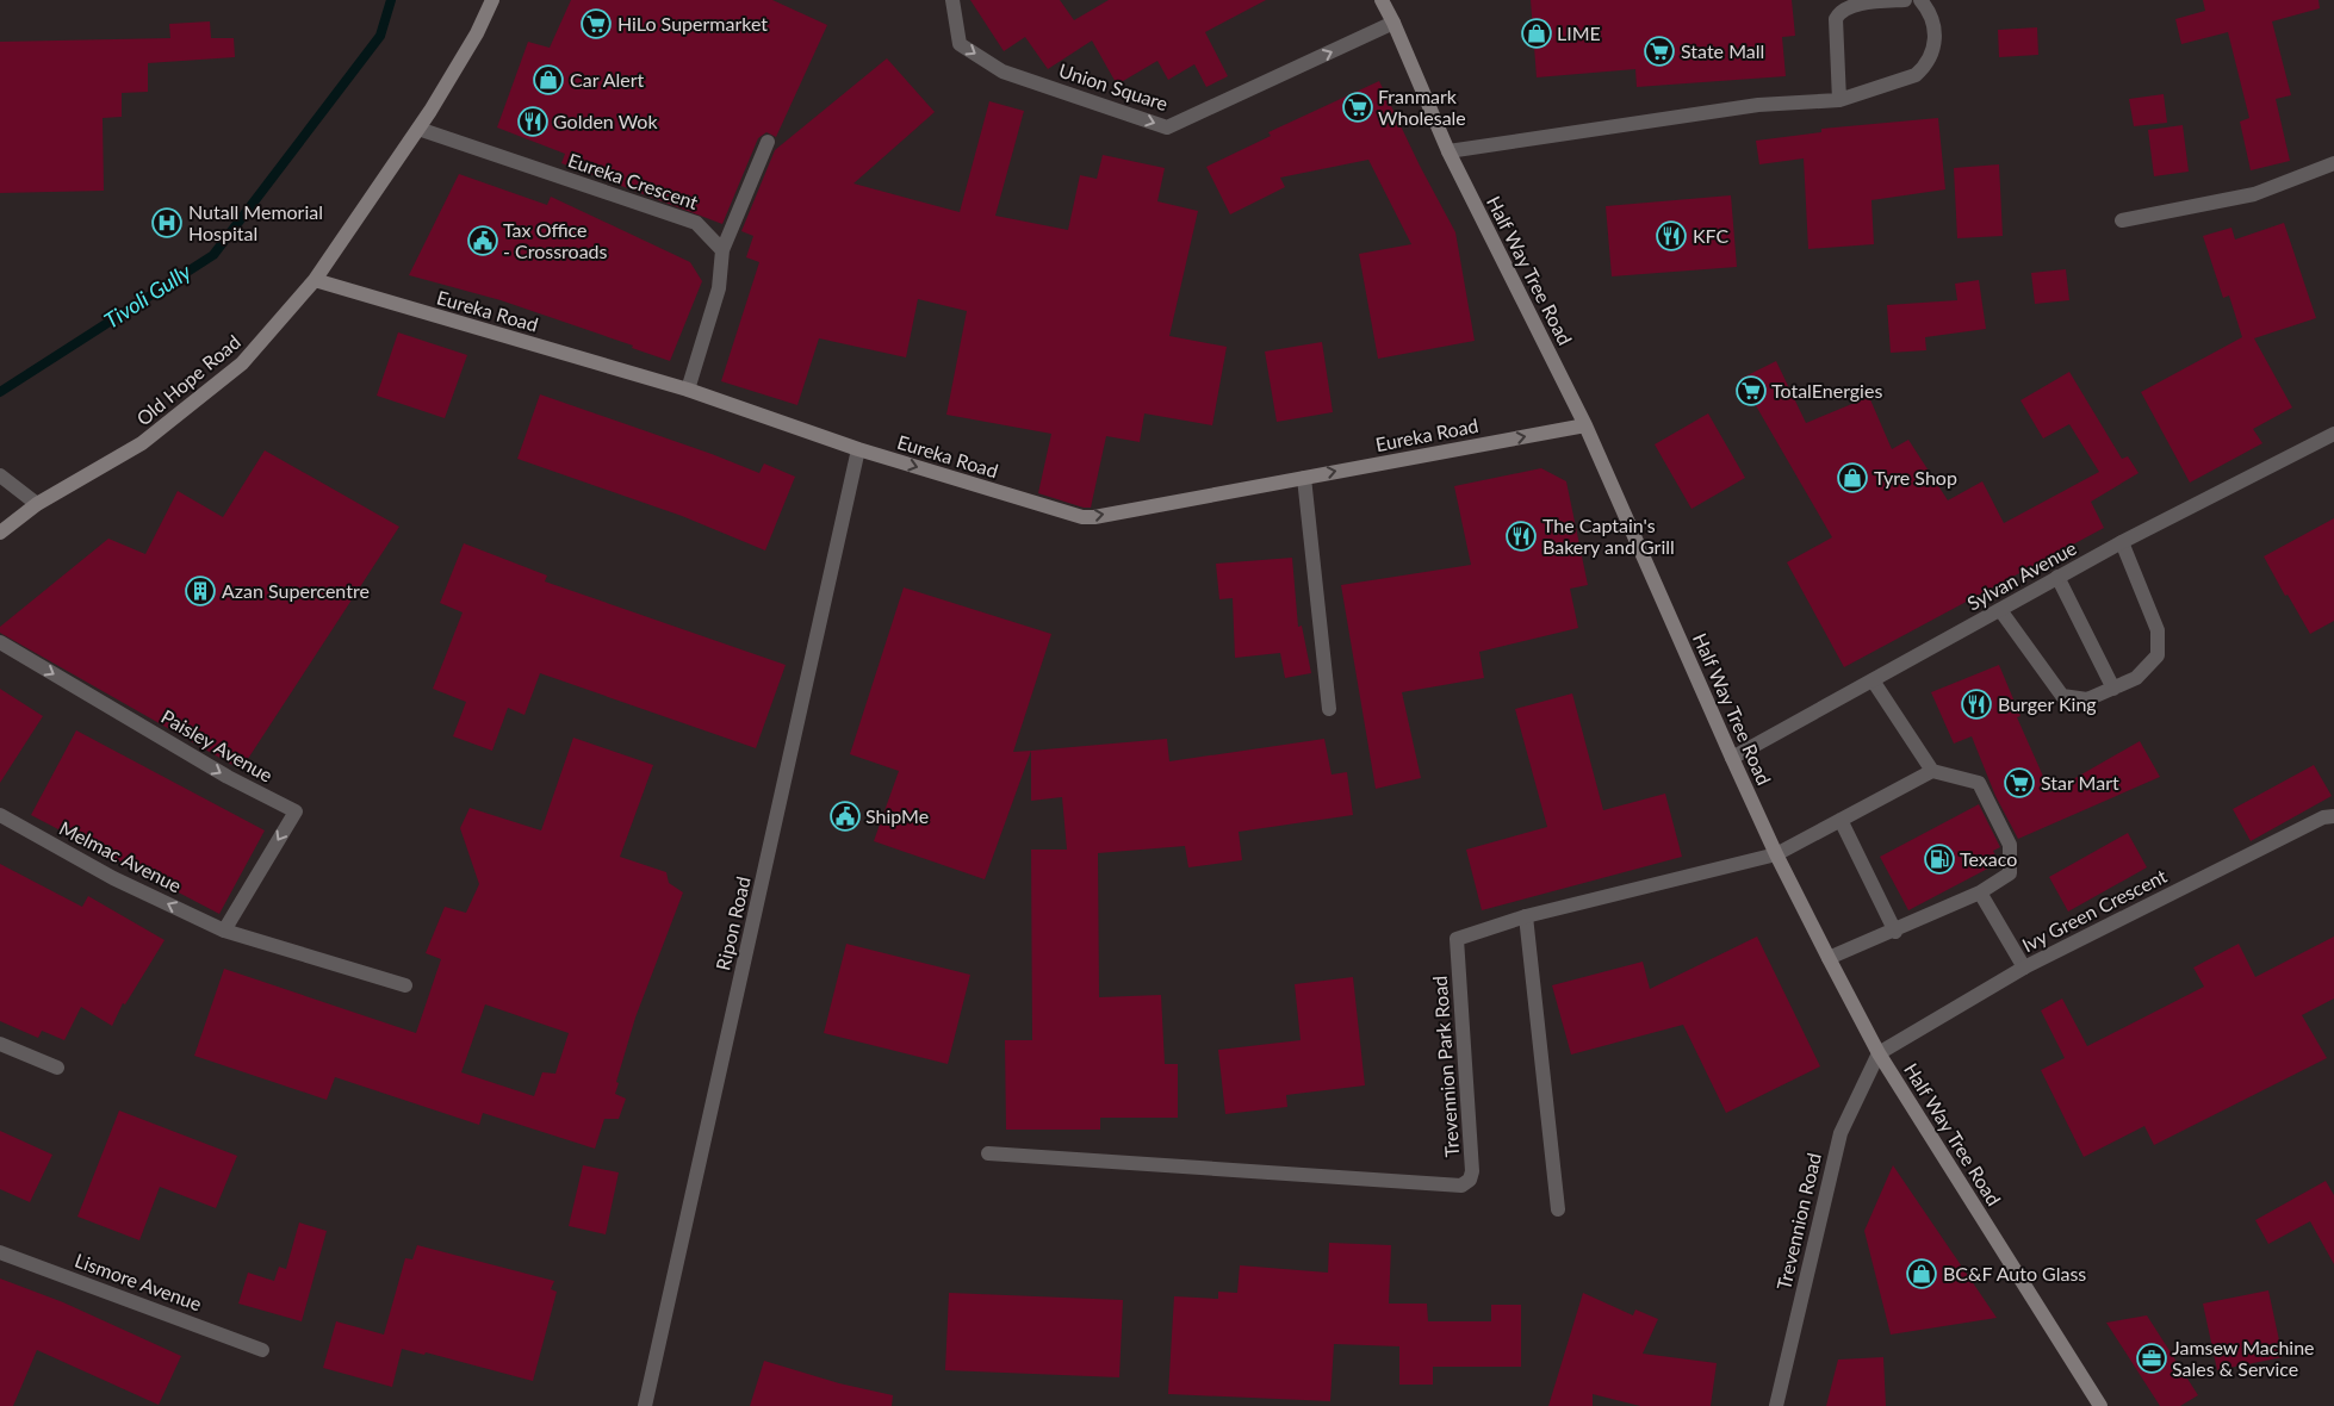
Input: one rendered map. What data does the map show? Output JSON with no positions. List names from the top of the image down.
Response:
{
  "streets": {
    "main road": ["Half Way Tree Road", "Eureka Road", "Old Hope Road"],
    "street": [
      "Union Square",
      "Eureka Crescent",
      "Sylvan Avenue",
      "Paisley Avenue",
      "Melmac Avenue",
      "Ivy Green Crescent",
      "Ripon Road",
      "Trevennion Park Road",
      "Trevennion Road",
      "Lismore Avenue"
    ]
  },
  "crossings": [
    ["Union Square", "Half Way Tree Road"],
    ["Eureka Crescent", "Old Hope Road"],
    ["Half Way Tree Road", "Eureka Road"],
    ["Half Way Tree Road", "Sylvan Avenue"],
    ["Half Way Tree Road", "Ivy Green Crescent"],
    ["Half Way Tree Road", "Trevennion Park Road"],
    ["Half Way Tree Road", "Trevennion Road"],
    ["Eureka Road", "Old Hope Road"],
    ["Eureka Road", "Ripon Road"],
    ["Paisley Avenue", "Melmac Avenue"],
    ["Ivy Green Crescent", "Trevennion Road"]
  ],
  "one_way": ["Union Square", "Eureka Road", "Melmac Avenue"],
  "water": ["Tivoli Gully"],
  "places": {
    "supermarket": [
      "HiLo Supermarket",
      "State Mall",
      "Franmark Wholesale",
      "TotalEnergies",
      "Star Mart"
    ],
    "shop": [
      "LIME",
      "Car Alert",
      "Tyre Shop",
      "BC&F Auto Glass"
    ],
    "restaurant": [
      "Golden Wok",
      "KFC",
      "The Captain's Bakery and Grill",
      "Burger King"
    ],
    "hospital": ["Nutall Memorial Hospital"],
    "public building": ["Tax Office - Crossroads", "ShipMe"],
    "building": ["Azan Supercentre"],
    "fuel station": ["Texaco"],
    "office": ["Jamsew Machine Sales & Service"]
  }
}
